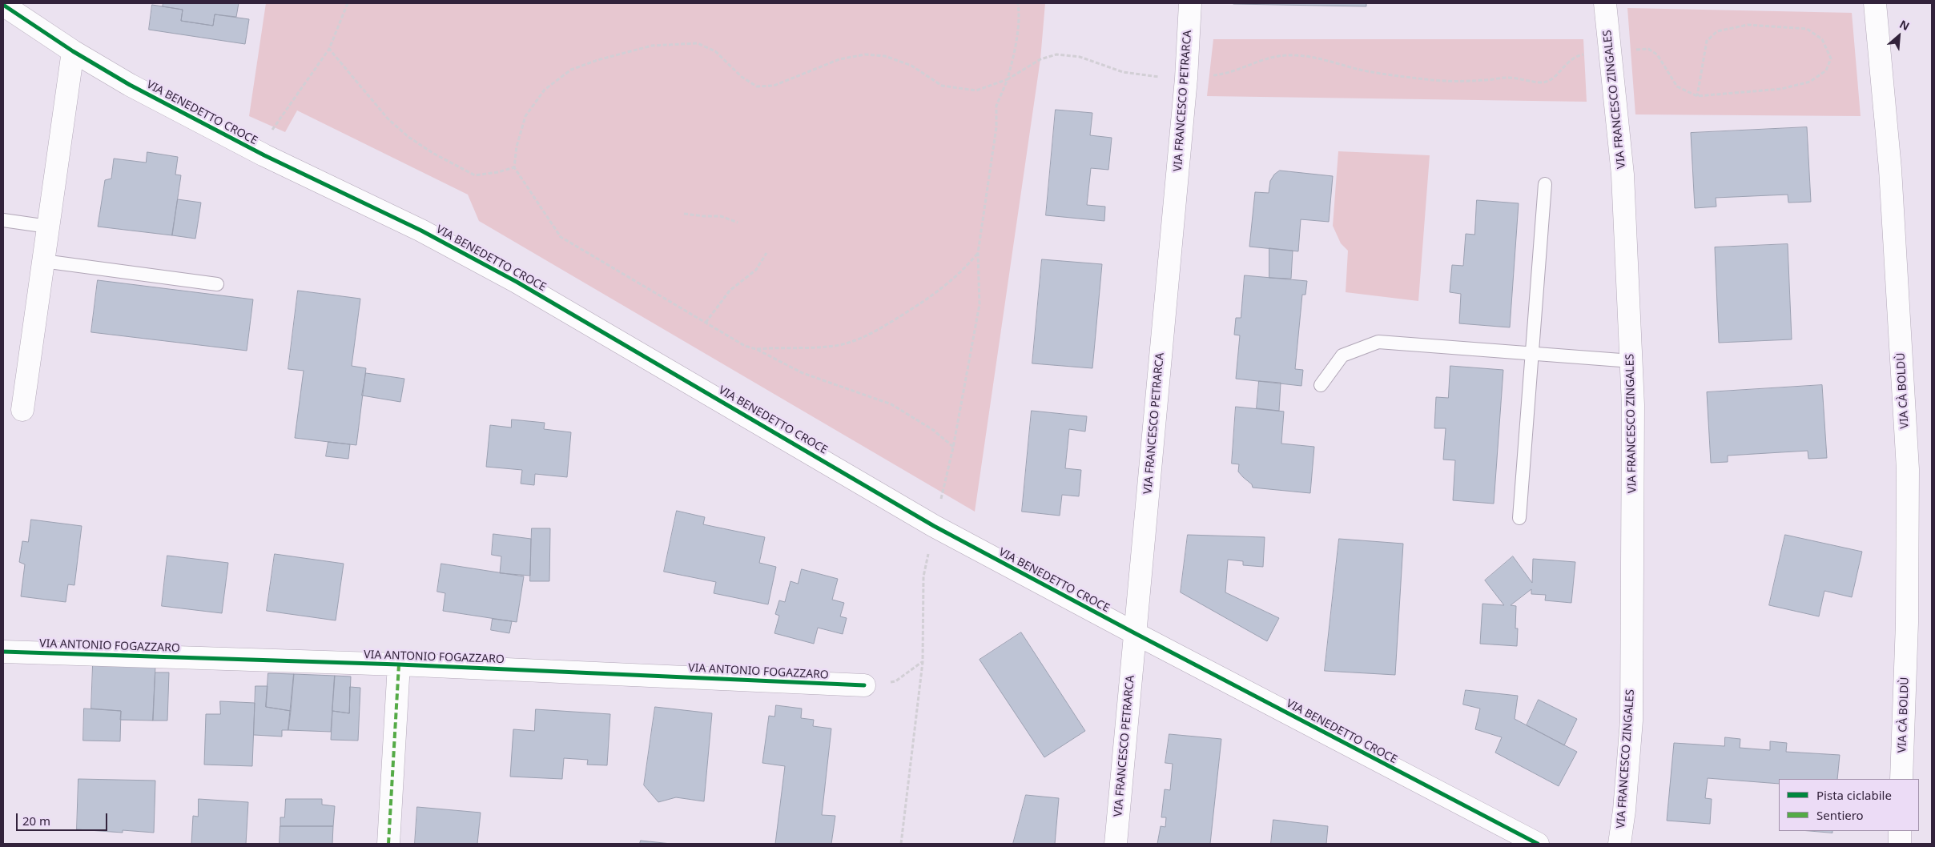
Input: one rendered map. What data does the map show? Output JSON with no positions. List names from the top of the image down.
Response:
{
  "streets": {
    "street": [
      "VIA FRANCESCO ZINGALES",
      "VIA FRANCESCO PETRARCA",
      "VIA BENEDETTO CROCE",
      "VIA CÀ BOLDÙ",
      "VIA ANTONIO FOGAZZARO"
    ]
  },
  "crossings": [
    ["VIA FRANCESCO PETRARCA", "VIA BENEDETTO CROCE"]
  ],
  "legend": ["Pista ciclabile", "Sentiero"],
  "scale_bar": "20 m",
  "north": "top right"
}
